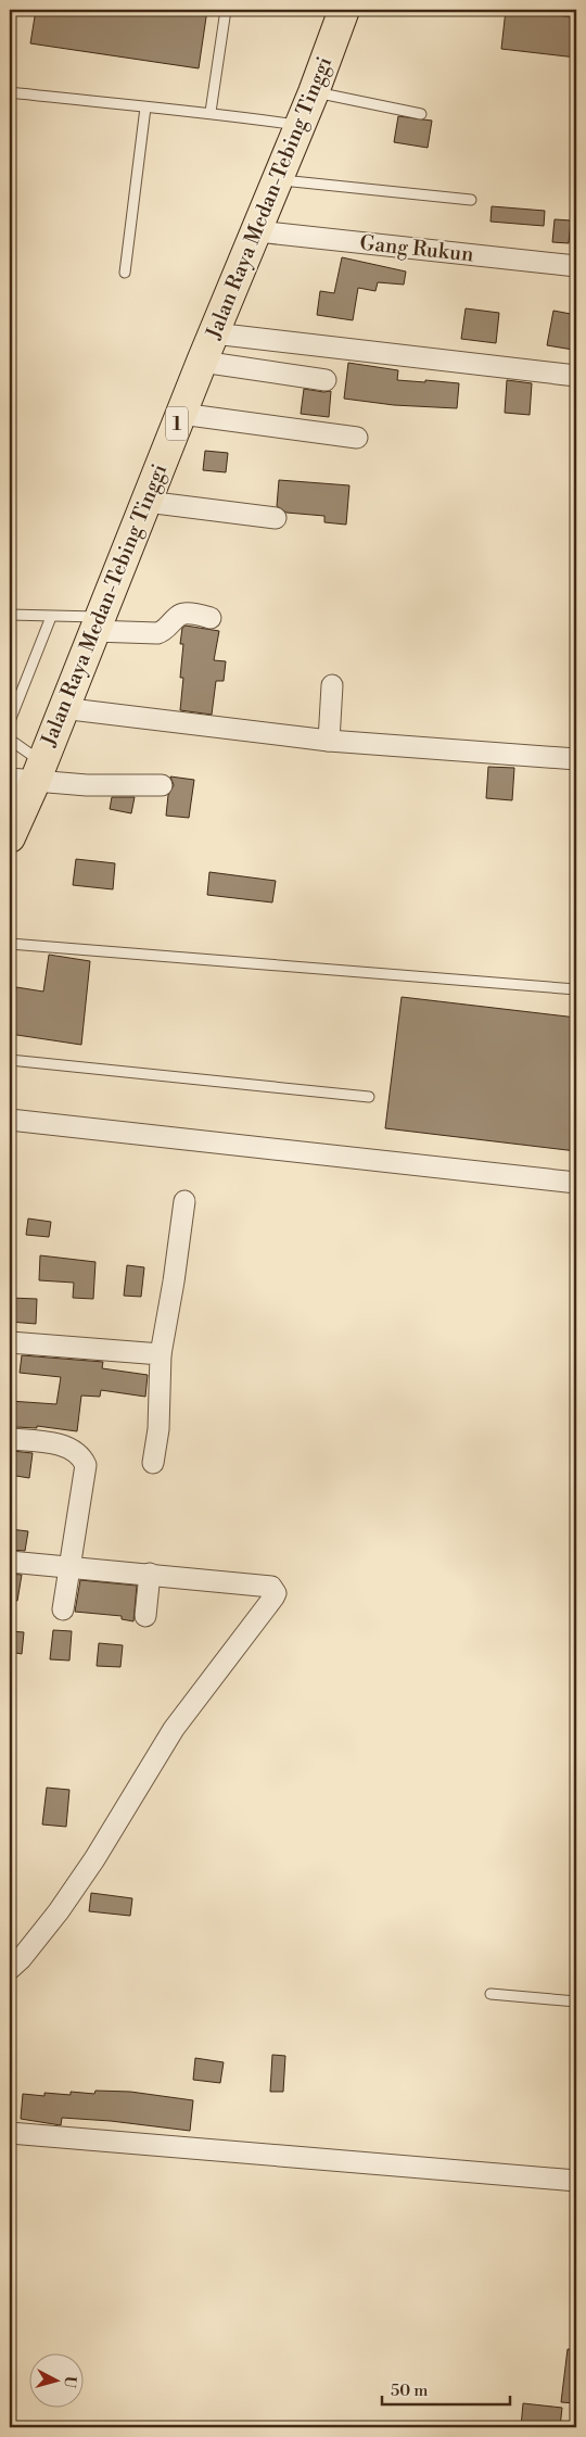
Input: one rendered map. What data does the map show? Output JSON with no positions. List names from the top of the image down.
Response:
{
  "streets": {
    "highway": ["Jalan Raya Medan-Tebing Tinggi", "1"],
    "street": ["Gang Rukun"]
  },
  "crossings": [
    ["Jalan Raya Medan-Tebing Tinggi", "Gang Rukun"]
  ],
  "scale_bar": "50 m",
  "north": "right"
}
